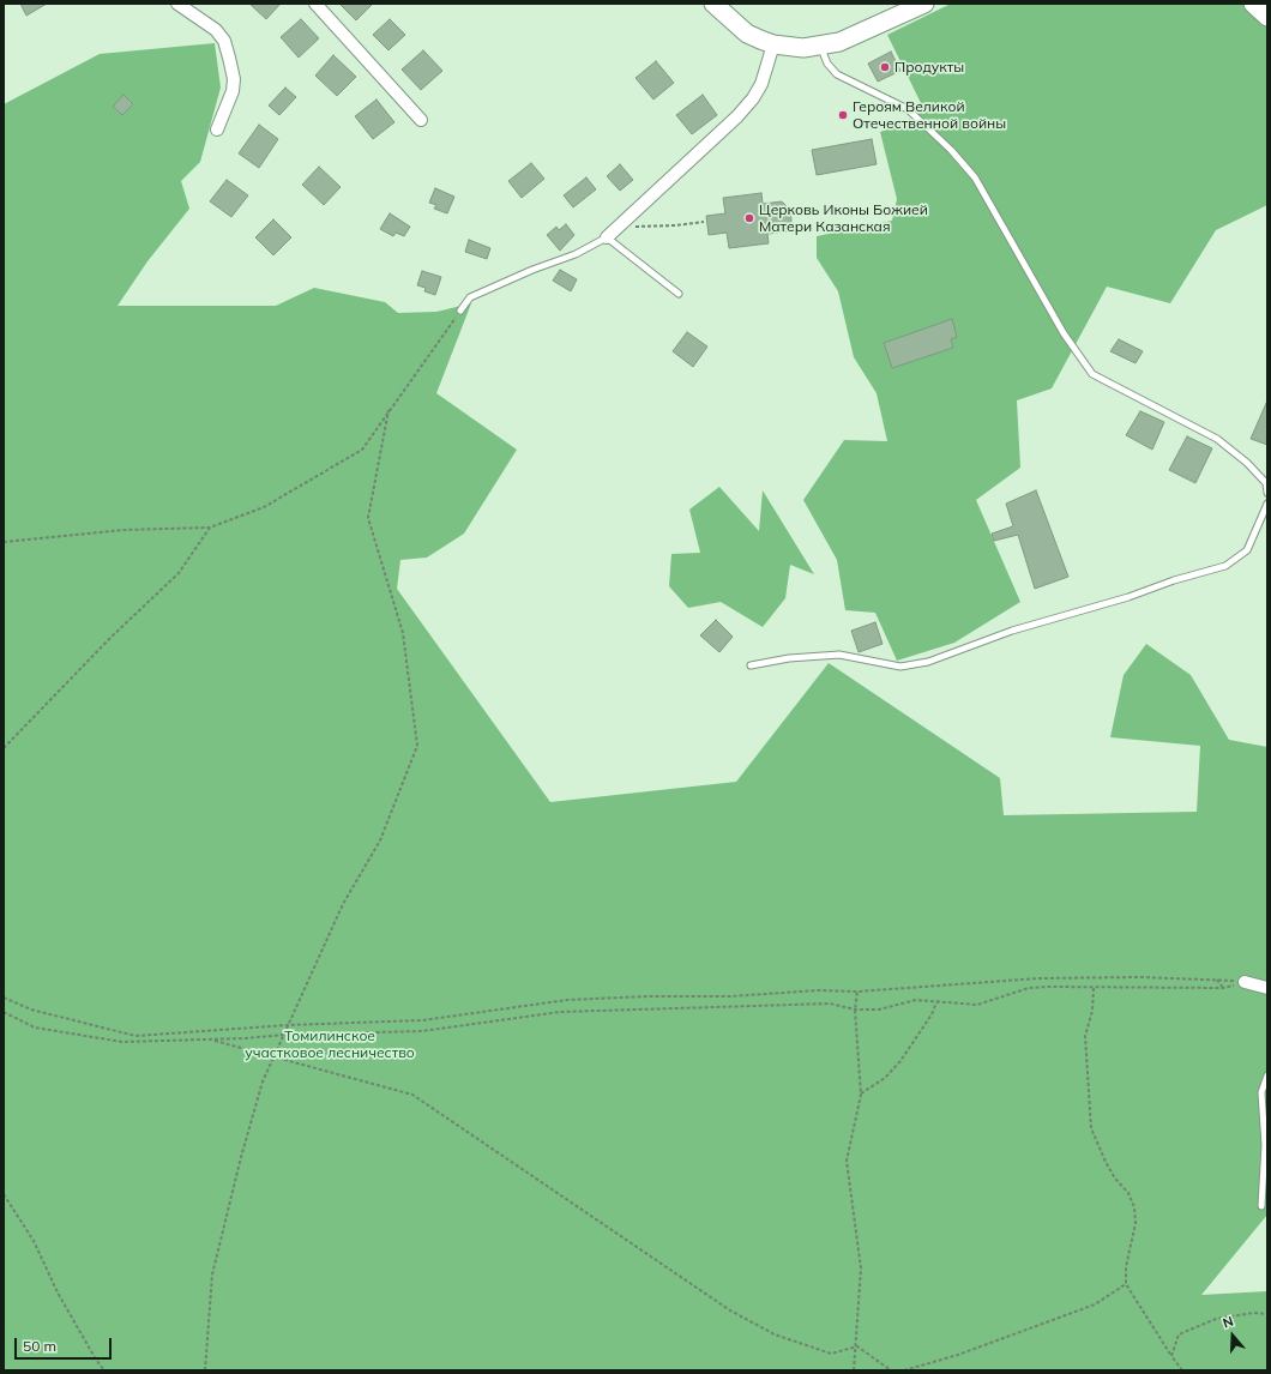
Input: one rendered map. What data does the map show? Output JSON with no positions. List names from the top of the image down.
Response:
{
  "parks": ["Томилинское участковое лесничество"],
  "places": ["Продукты", "Героям Великой Отечественной войны", "Церковь Иконы Божией Матери Казанская"],
  "scale_bar": "50 m",
  "north": "top"
}
